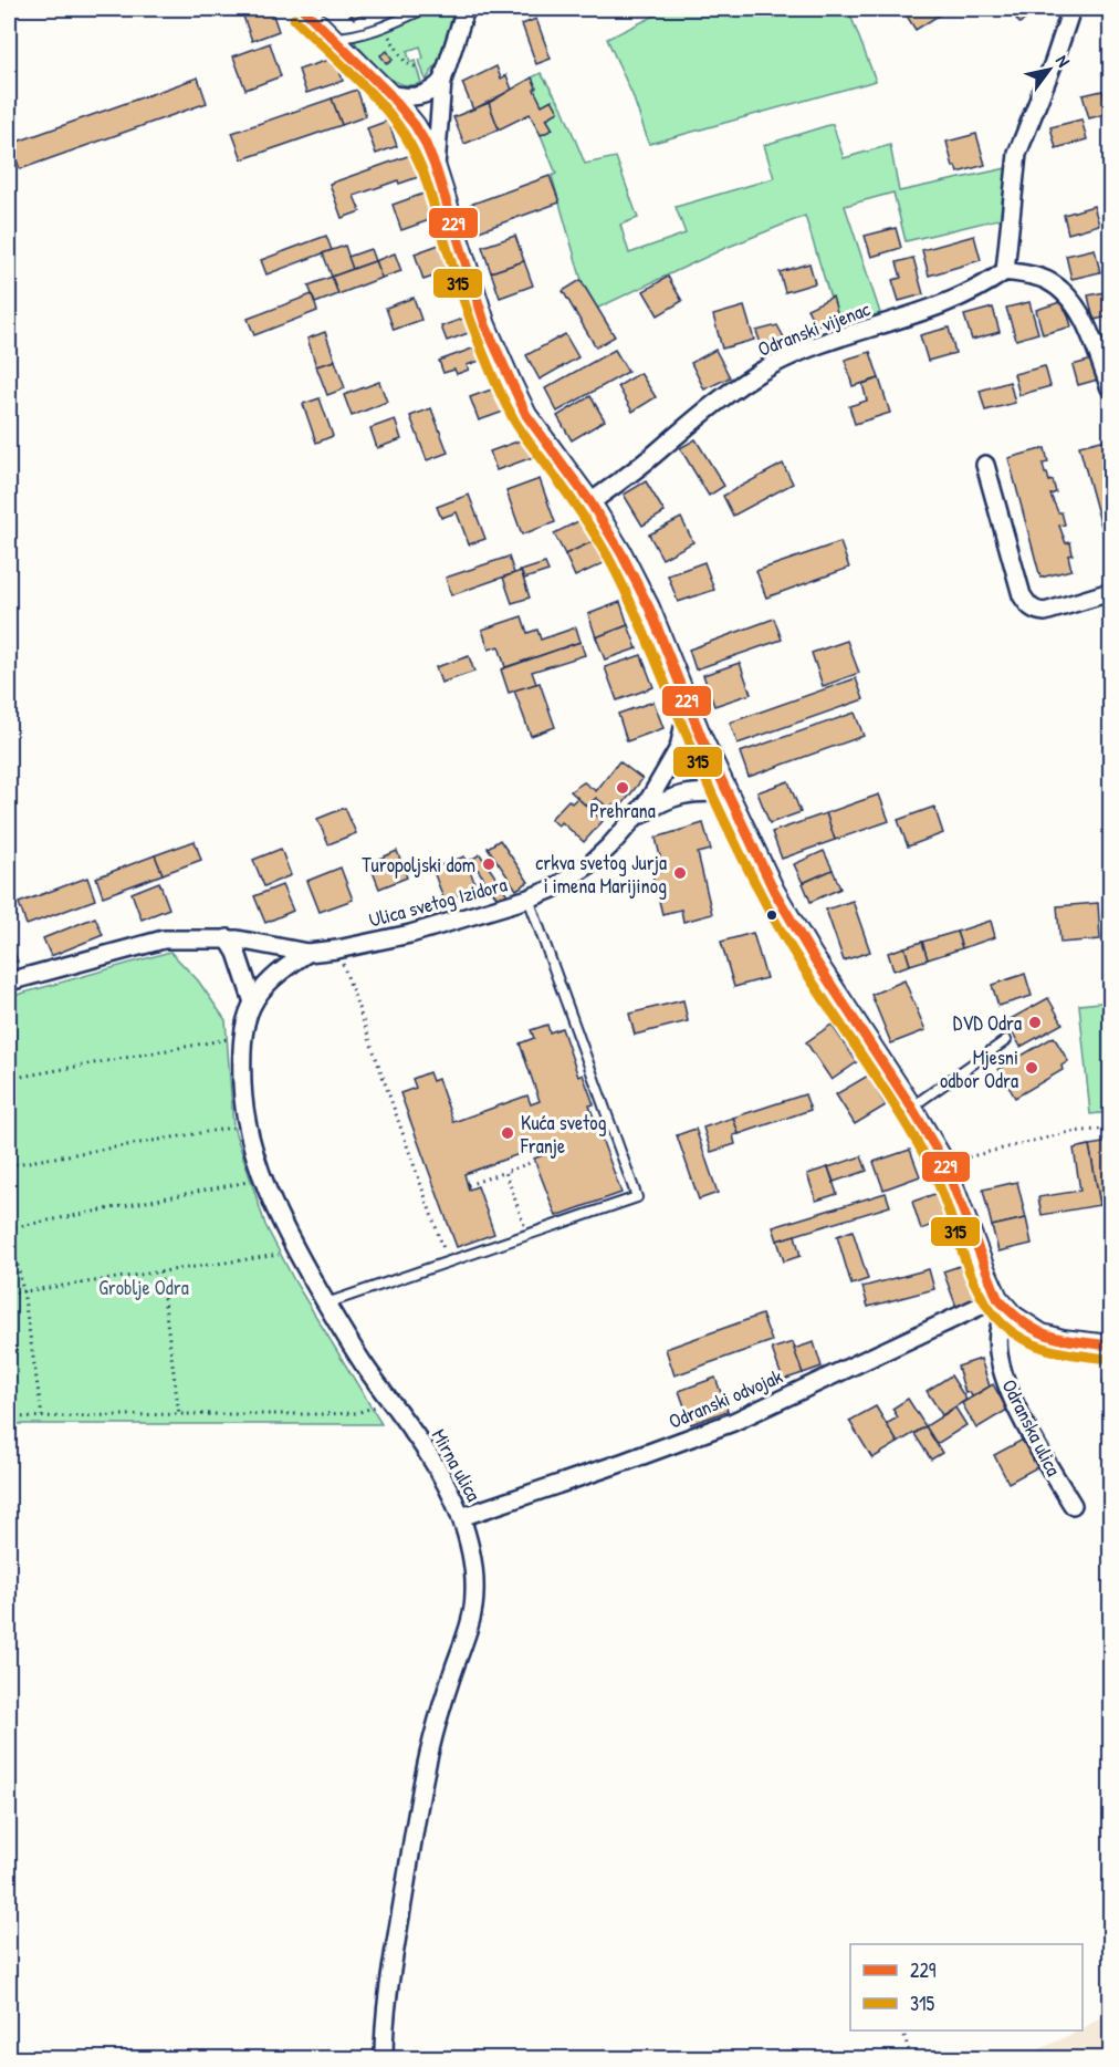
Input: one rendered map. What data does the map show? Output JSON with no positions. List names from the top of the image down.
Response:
{
  "streets": {
    "street": [
      "Odranski vijenac",
      "Ulica svetog Izidora",
      "Odranski odvojak",
      "Odranska ulica",
      "Mirna ulica"
    ]
  },
  "crossings": [
    ["Ulica svetog Izidora", "Mirna ulica"],
    ["Odranski odvojak", "Odranska ulica"],
    ["Odranski odvojak", "Mirna ulica"]
  ],
  "parks": ["Groblje Odra"],
  "places": [
    "Prehrana",
    "Turopoljski dom",
    "crkva svetog Jurja i imena Marijinog",
    "DVD Odra",
    "Mjesni odbor Odra",
    "Kuća svetog Franje"
  ],
  "lines": ["transit line 229", "transit line 315"],
  "legend": ["229", "315"],
  "north": "top right"
}
